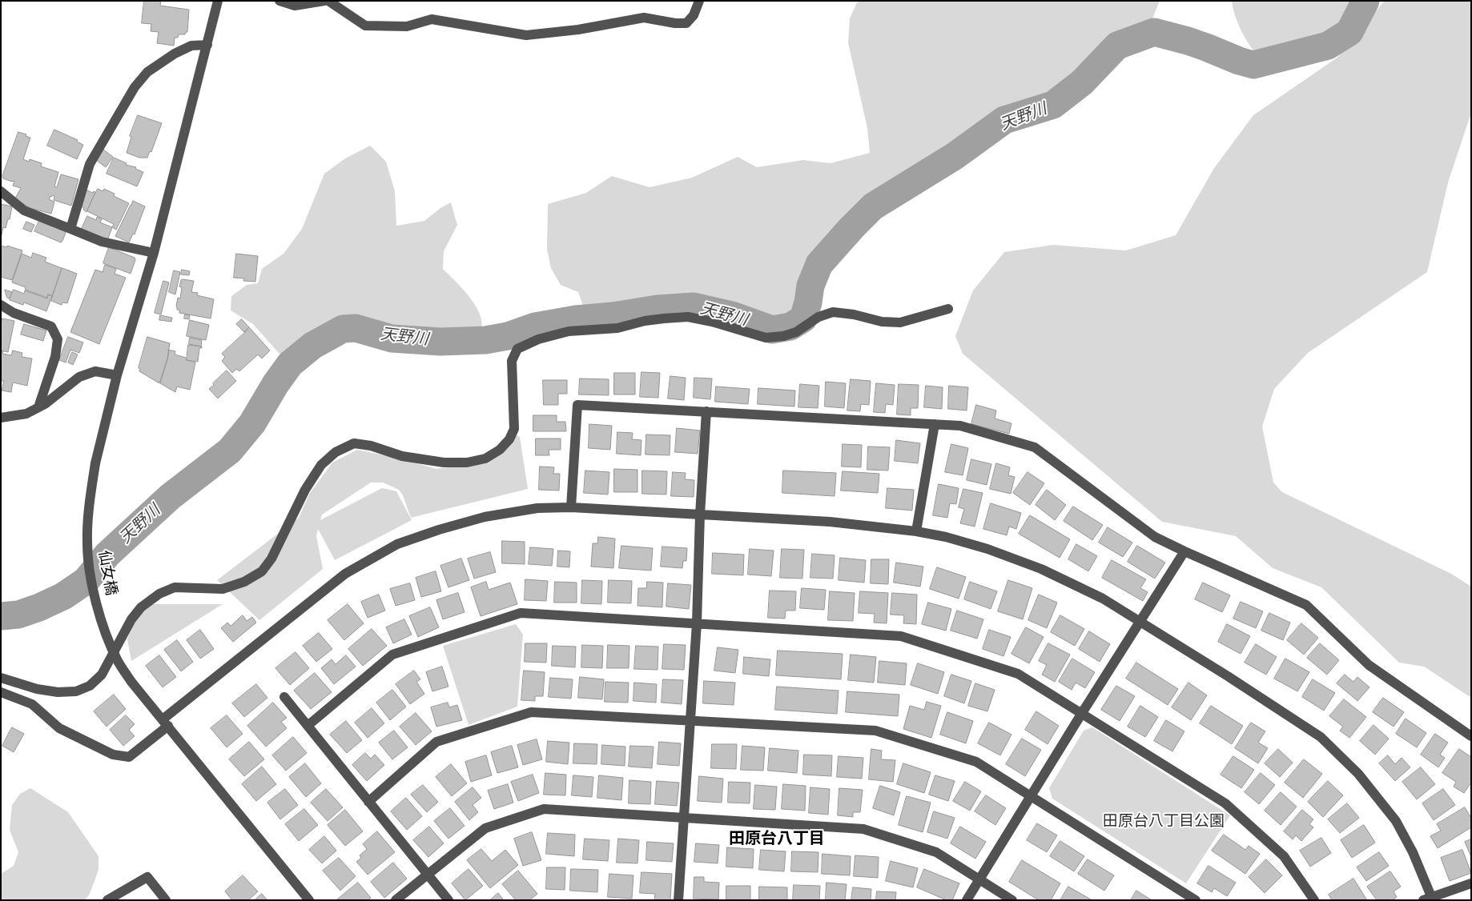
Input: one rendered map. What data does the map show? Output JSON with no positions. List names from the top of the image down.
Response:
{
  "streets": {
    "street": ["仙女橋"]
  },
  "districts": ["田原台八丁目"],
  "water": ["天野川"],
  "parks": ["田原台八丁目公園"]
}
